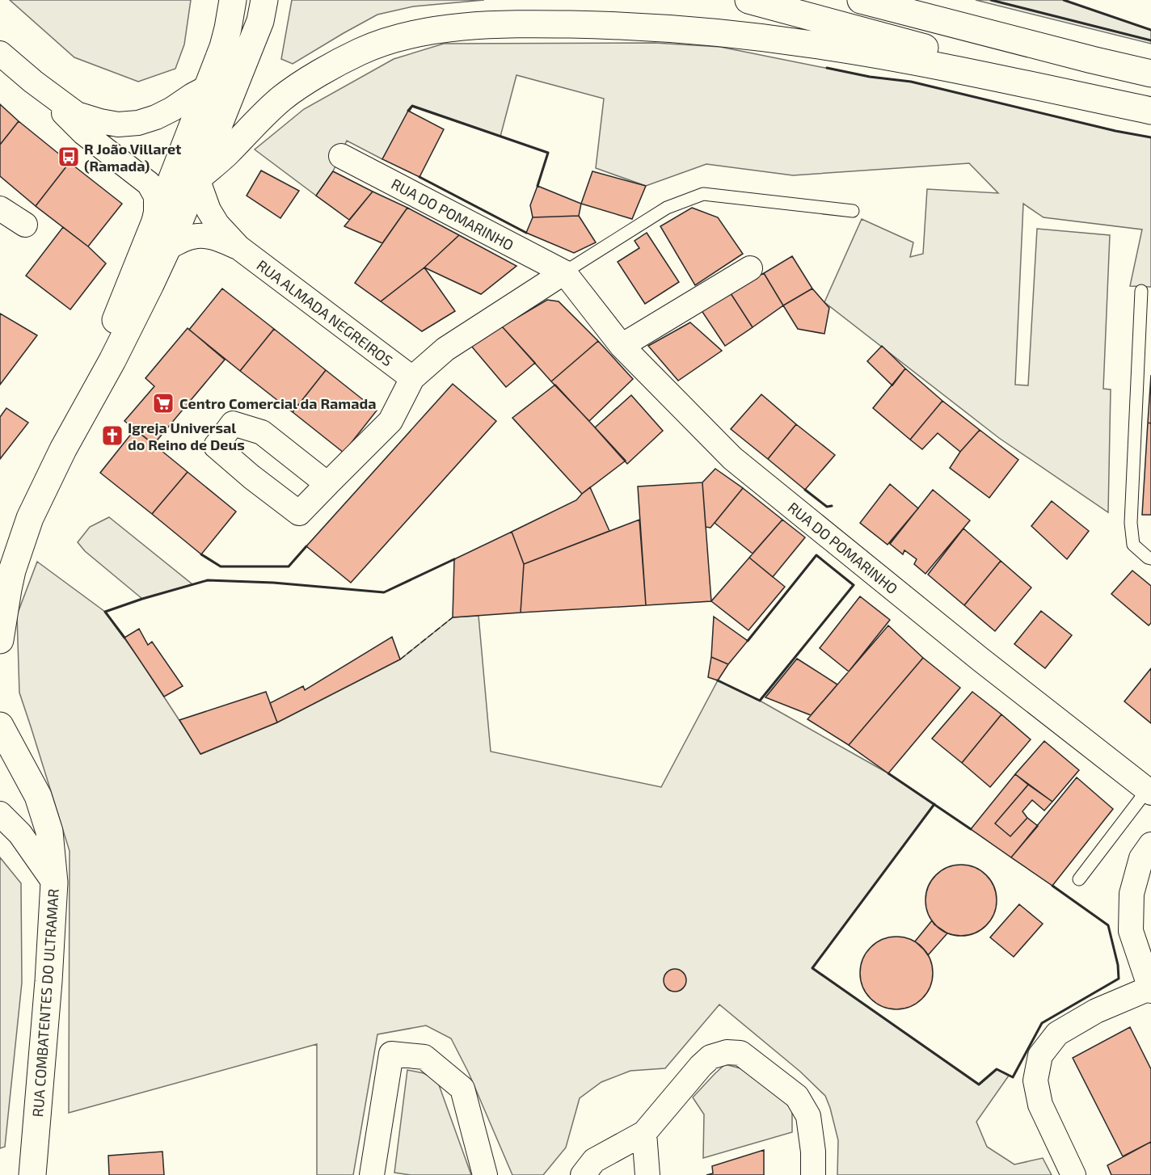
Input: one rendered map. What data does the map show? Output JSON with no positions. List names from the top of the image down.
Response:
{
  "streets": {
    "main road": ["RUA COMBATENTES DO ULTRAMAR"],
    "street": ["RUA DO POMARINHO", "RUA ALMADA NEGREIROS"]
  },
  "places": {
    "bus stop": ["R João Villaret (Ramada)"],
    "supermarket": ["Centro Comercial da Ramada"],
    "church": ["Igreja Universal do Reino de Deus"]
  }
}
